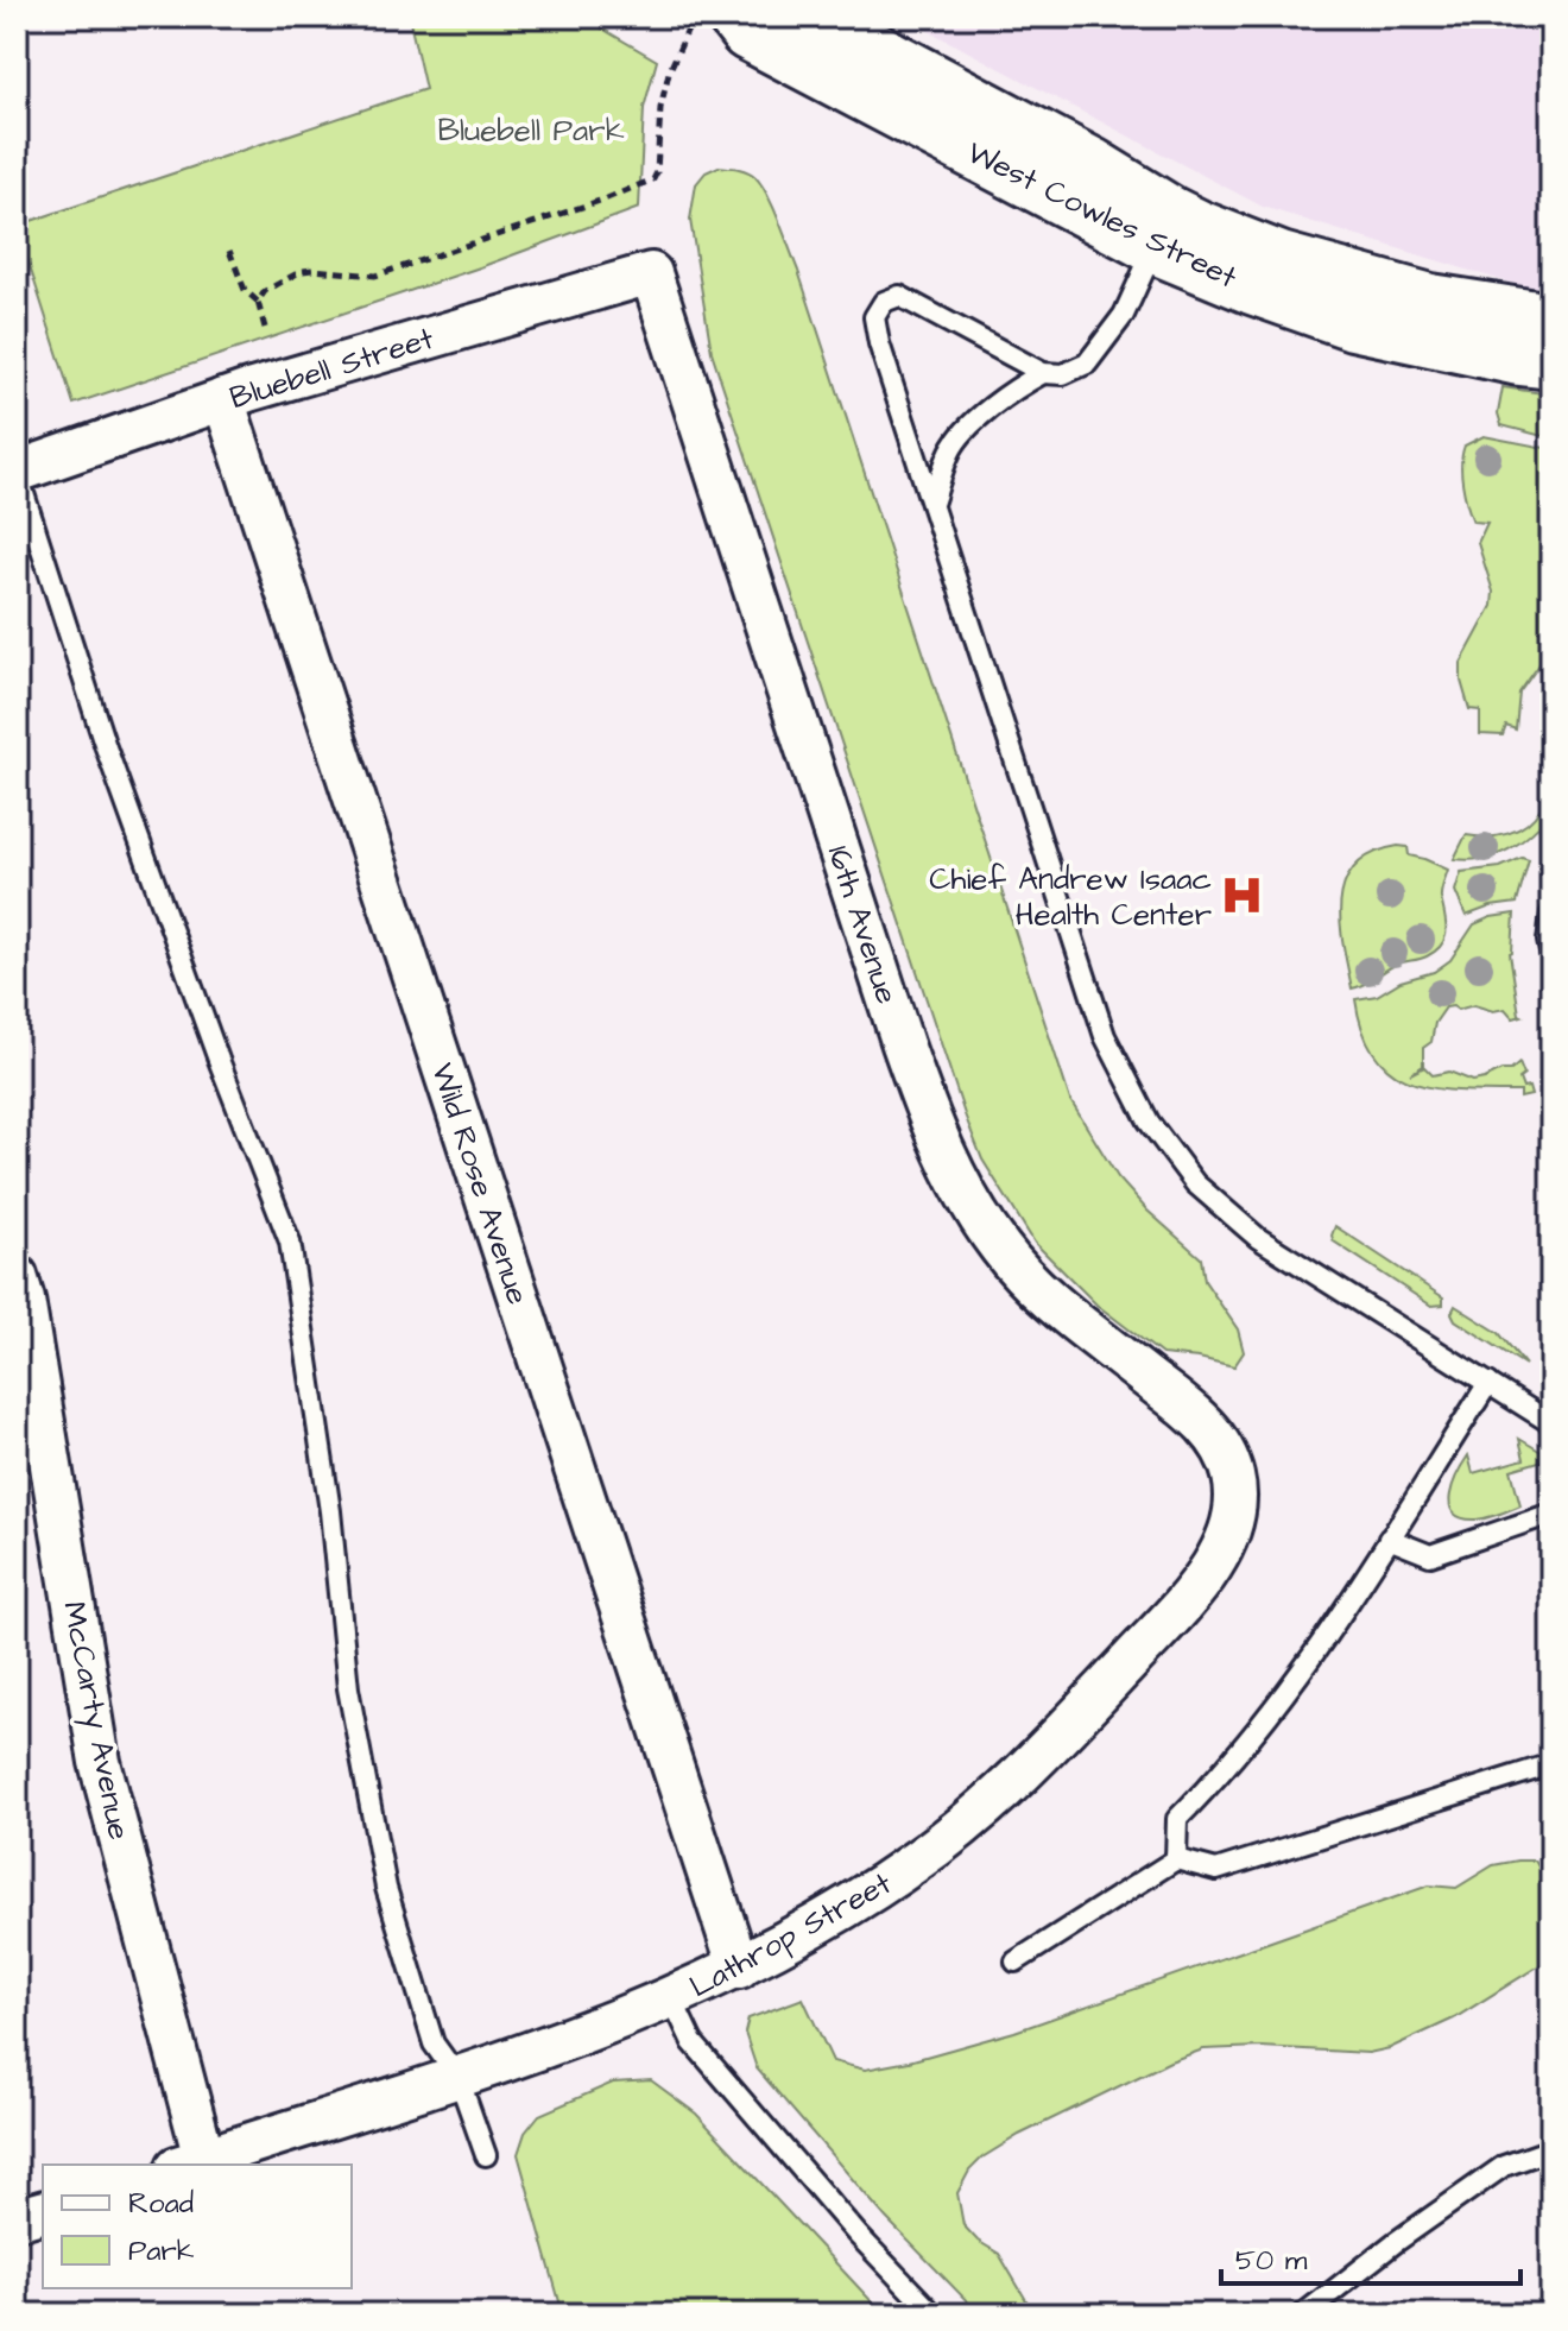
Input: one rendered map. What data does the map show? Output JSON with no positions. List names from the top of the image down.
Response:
{
  "streets": {
    "main road": ["West Cowles Street"],
    "street": [
      "Bluebell Street",
      "16th Avenue",
      "Wild Rose Avenue",
      "McCarty Avenue",
      "Lathrop Street"
    ]
  },
  "crossings": [
    ["Bluebell Street", "16th Avenue"],
    ["Bluebell Street", "Wild Rose Avenue"],
    ["16th Avenue", "Lathrop Street"],
    ["Wild Rose Avenue", "Lathrop Street"],
    ["McCarty Avenue", "Lathrop Street"]
  ],
  "parks": ["Bluebell Park"],
  "places": {
    "hospital": ["Chief Andrew Isaac Health Center"]
  },
  "legend": ["Road", "Park"],
  "scale_bar": "50 m"
}
